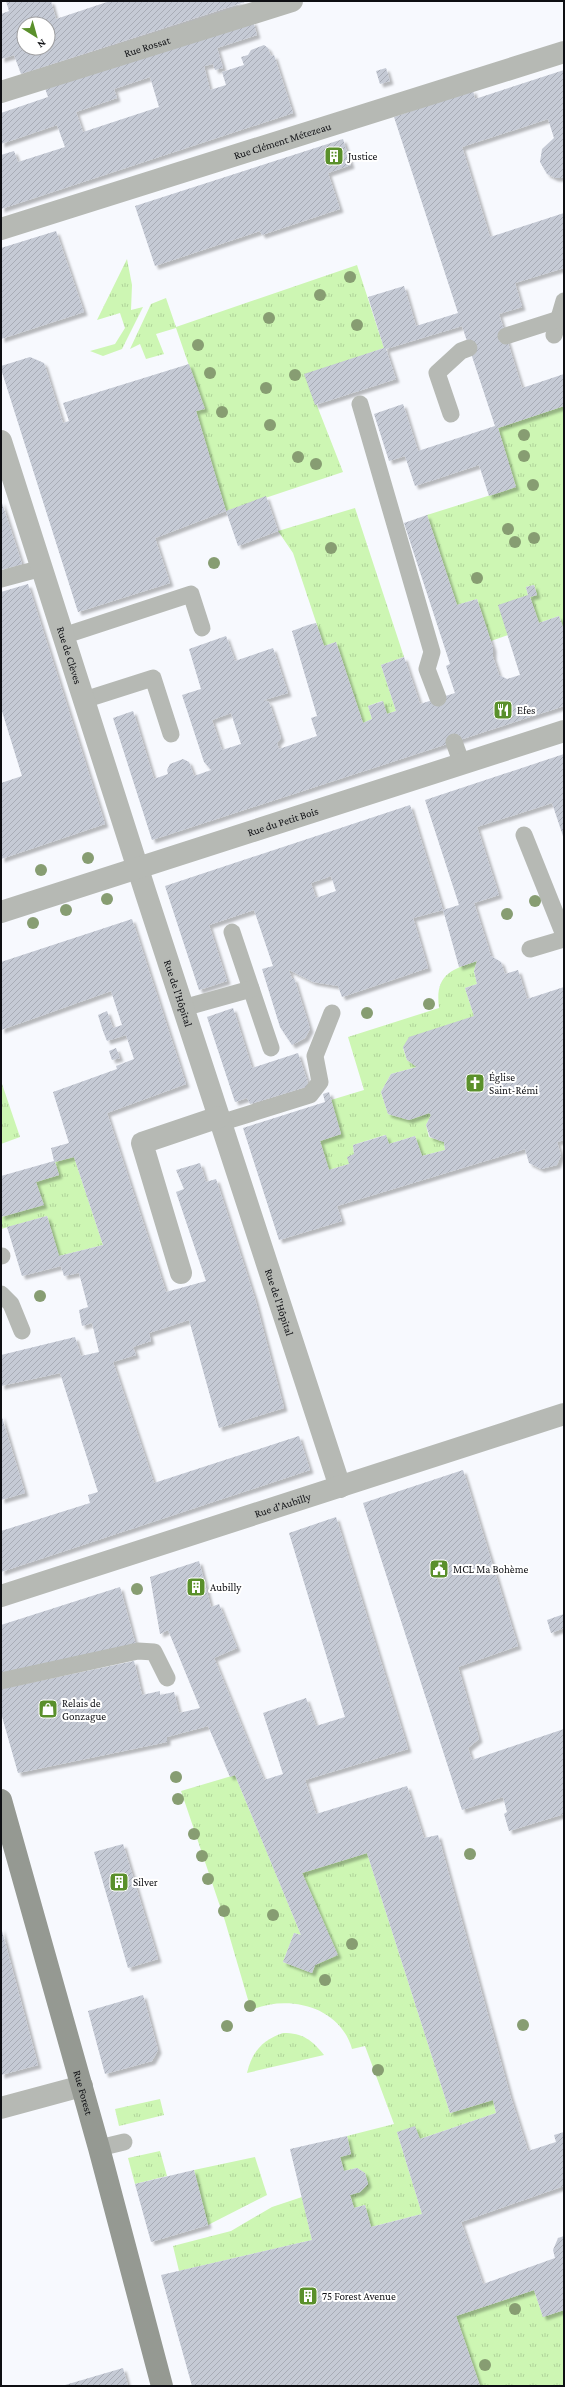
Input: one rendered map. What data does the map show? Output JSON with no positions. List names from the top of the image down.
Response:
{
  "streets": {
    "main road": ["Rue Forest"],
    "street": [
      "Rue Rossat",
      "Rue Clément Métezeau",
      "Rue de Clèves",
      "Rue du Petit Bois",
      "Rue de l'Hôpital",
      "Rue d'Aubilly"
    ]
  },
  "crossings": [
    ["Rue de Clèves", "Rue du Petit Bois"],
    ["Rue de Clèves", "Rue de l'Hôpital"],
    ["Rue du Petit Bois", "Rue de l'Hôpital"],
    ["Rue de l'Hôpital", "Rue d'Aubilly"]
  ],
  "places": {
    "building": [
      "Justice",
      "Aubilly",
      "Silver",
      "75 Forest Avenue"
    ],
    "restaurant": ["Efes"],
    "church": ["Église Saint-Rémi"],
    "public building": ["MCL Ma Bohème"],
    "shop": ["Relais de Gonzague"]
  },
  "north": "bottom right"
}
